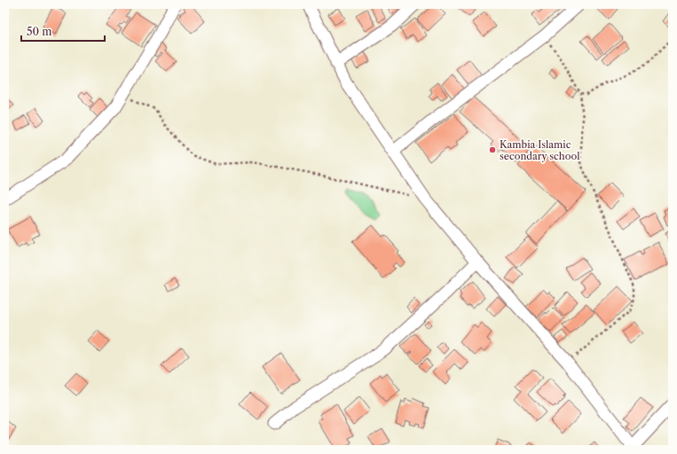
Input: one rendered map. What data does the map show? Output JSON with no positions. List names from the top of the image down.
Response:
{
  "places": ["Kambia Islamic secondary school"],
  "scale_bar": "50 m"
}
